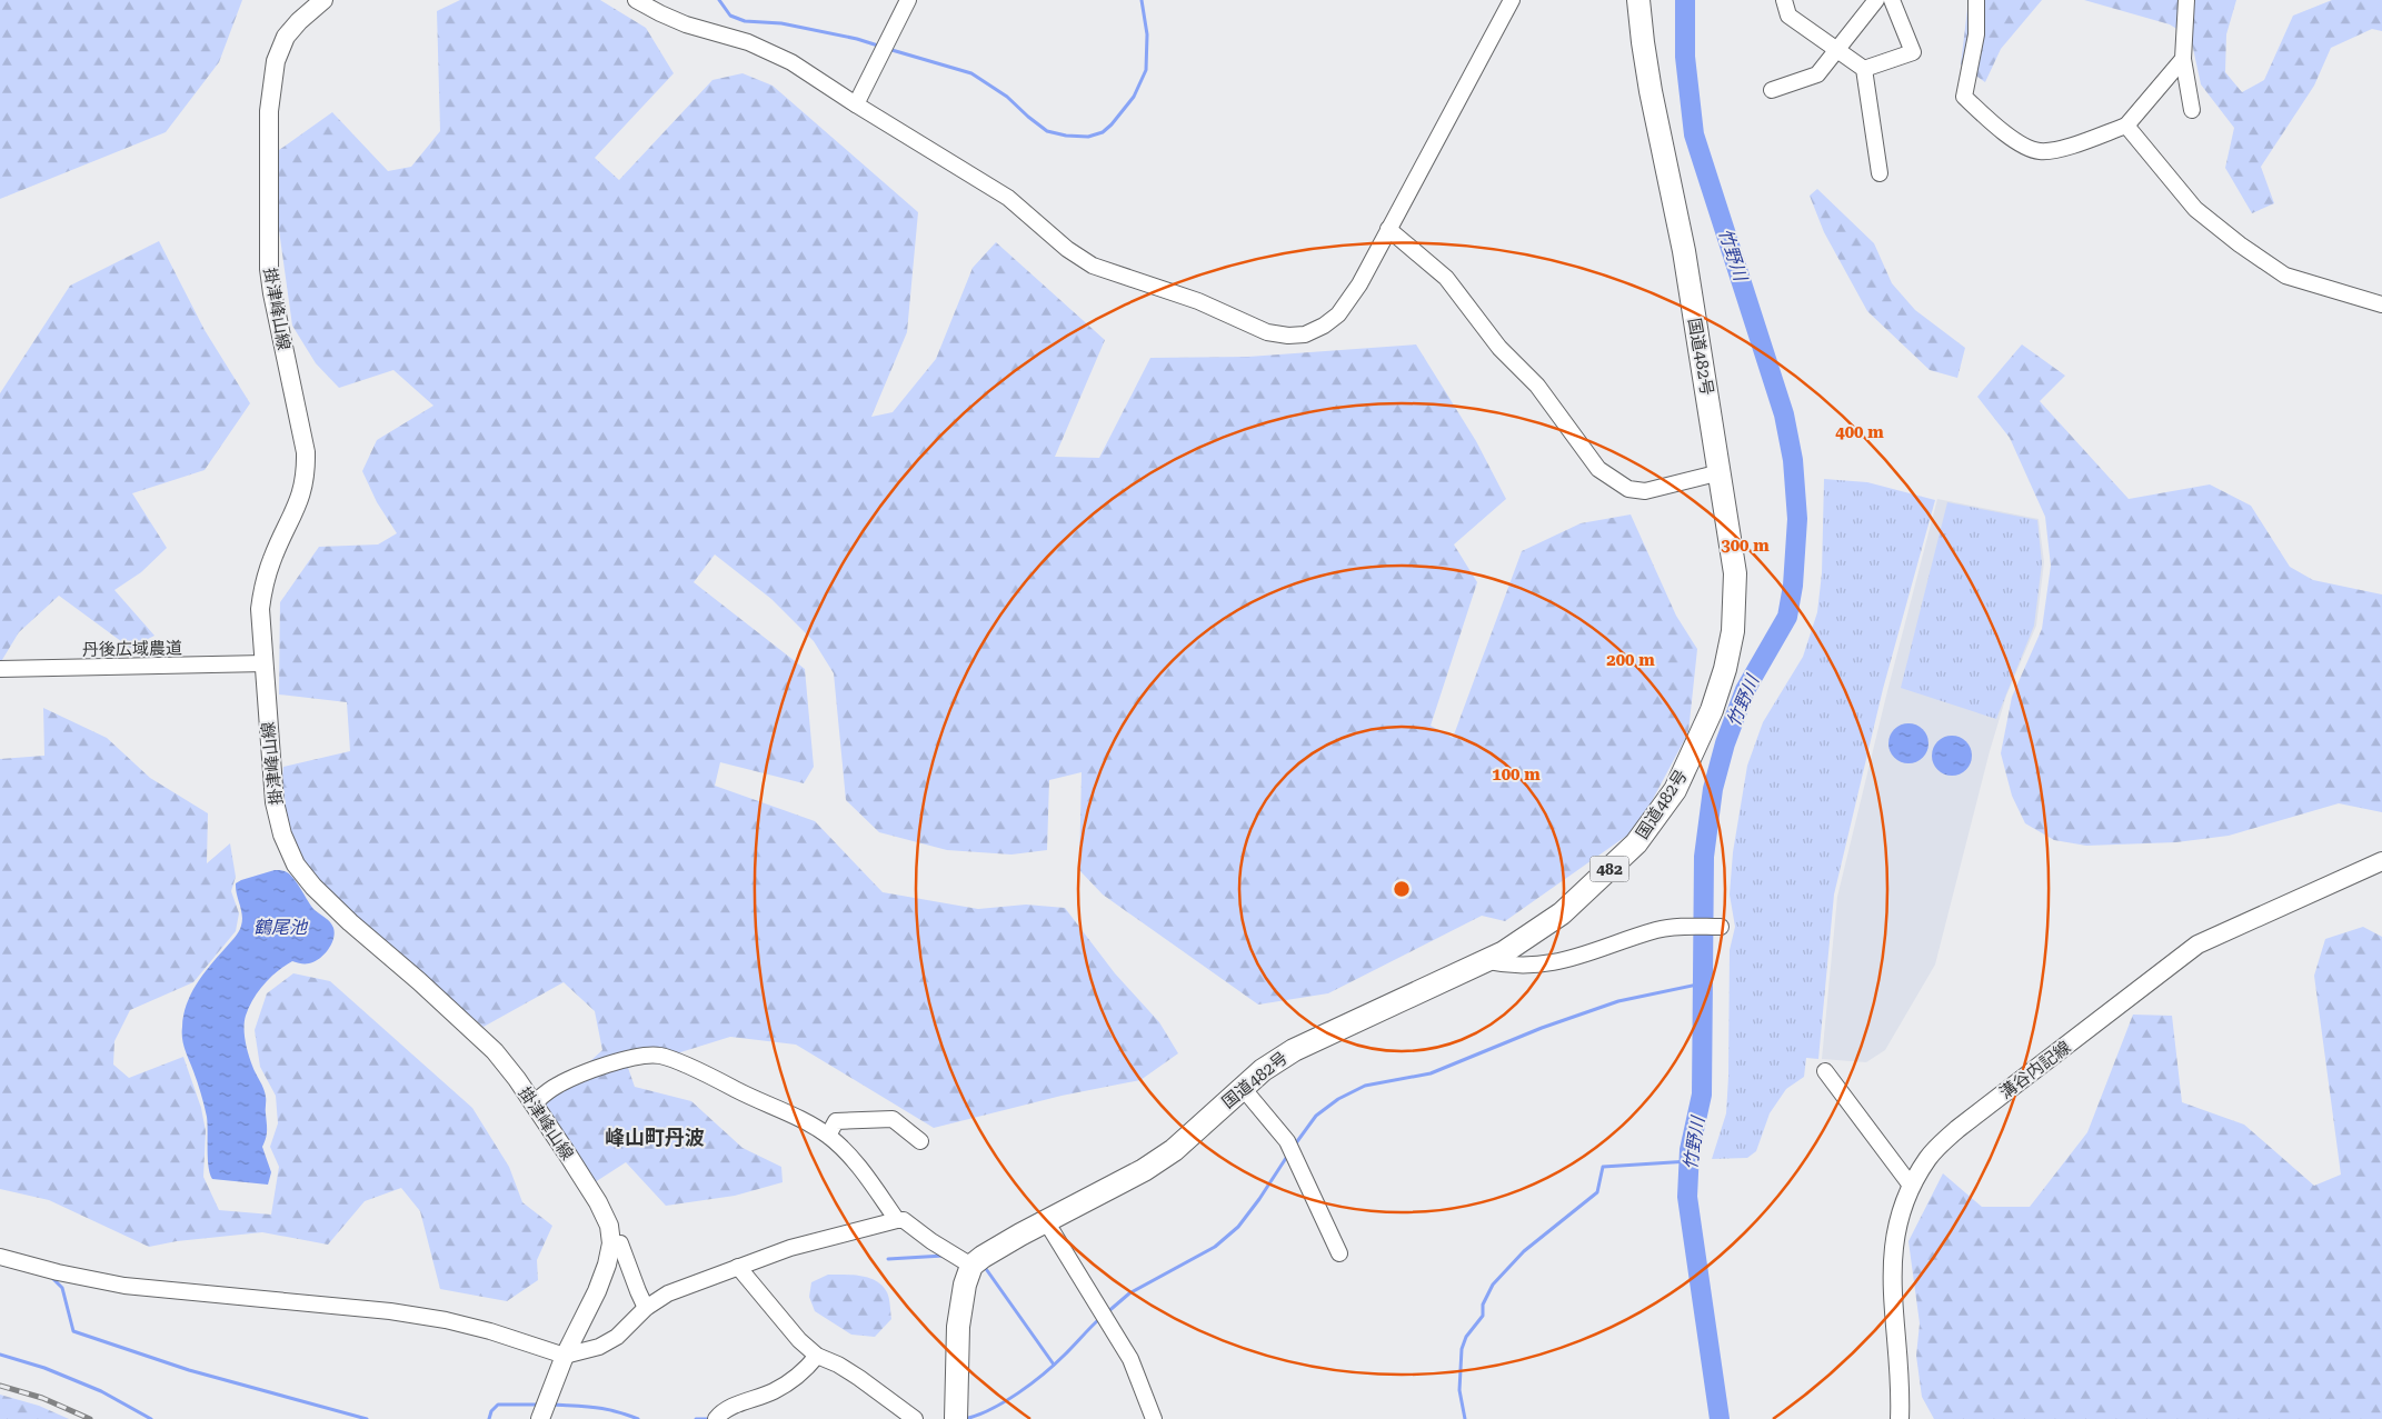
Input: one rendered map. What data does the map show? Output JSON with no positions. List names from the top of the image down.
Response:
{
  "streets": {
    "highway": ["国道482号", "482"],
    "main road": ["掛津峰山線", "溝谷内記線"],
    "street": ["丹後広域農道"]
  },
  "crossings": [
    ["掛津峰山線", "丹後広域農道"]
  ],
  "districts": ["峰山町丹波"],
  "water": ["竹野川", "鶴尾池"],
  "rings": [
    "400 m",
    "300 m",
    "200 m",
    "100 m"
  ]
}
